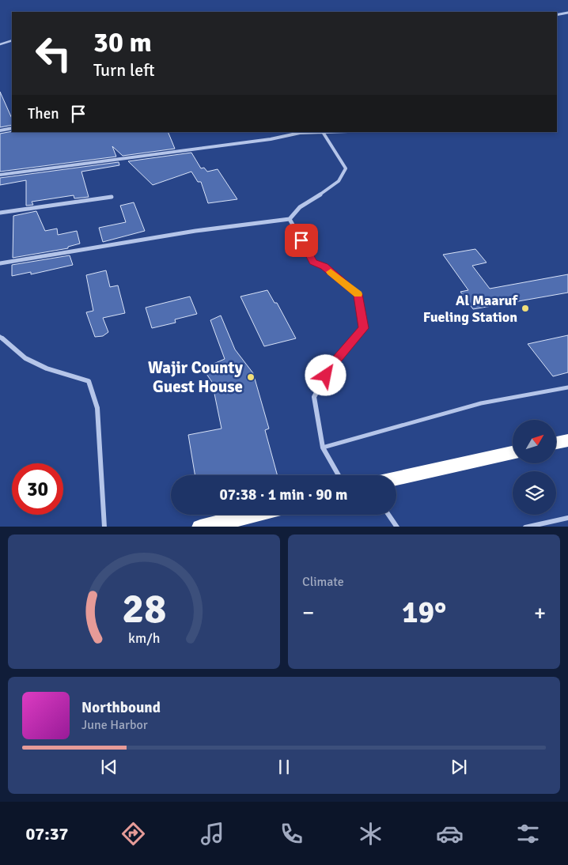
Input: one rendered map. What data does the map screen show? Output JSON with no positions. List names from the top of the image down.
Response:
{
  "places": ["Al Maaruf Fueling Station", "Wajir County Guest House"],
  "north": "top right",
  "page": {
    "turn": ["30 m", "Turn left"],
    "then": "Then",
    "limit": "30",
    "trip": "07:38 · 1 min · 90 m",
    "tile": "Climate",
    "heat": ["−", "19°", "+"],
    "song": ["Northbound", "June Harbor"],
    "tabs": "07:37",
    "gauge": ["28", "km/h"]
  }
}
